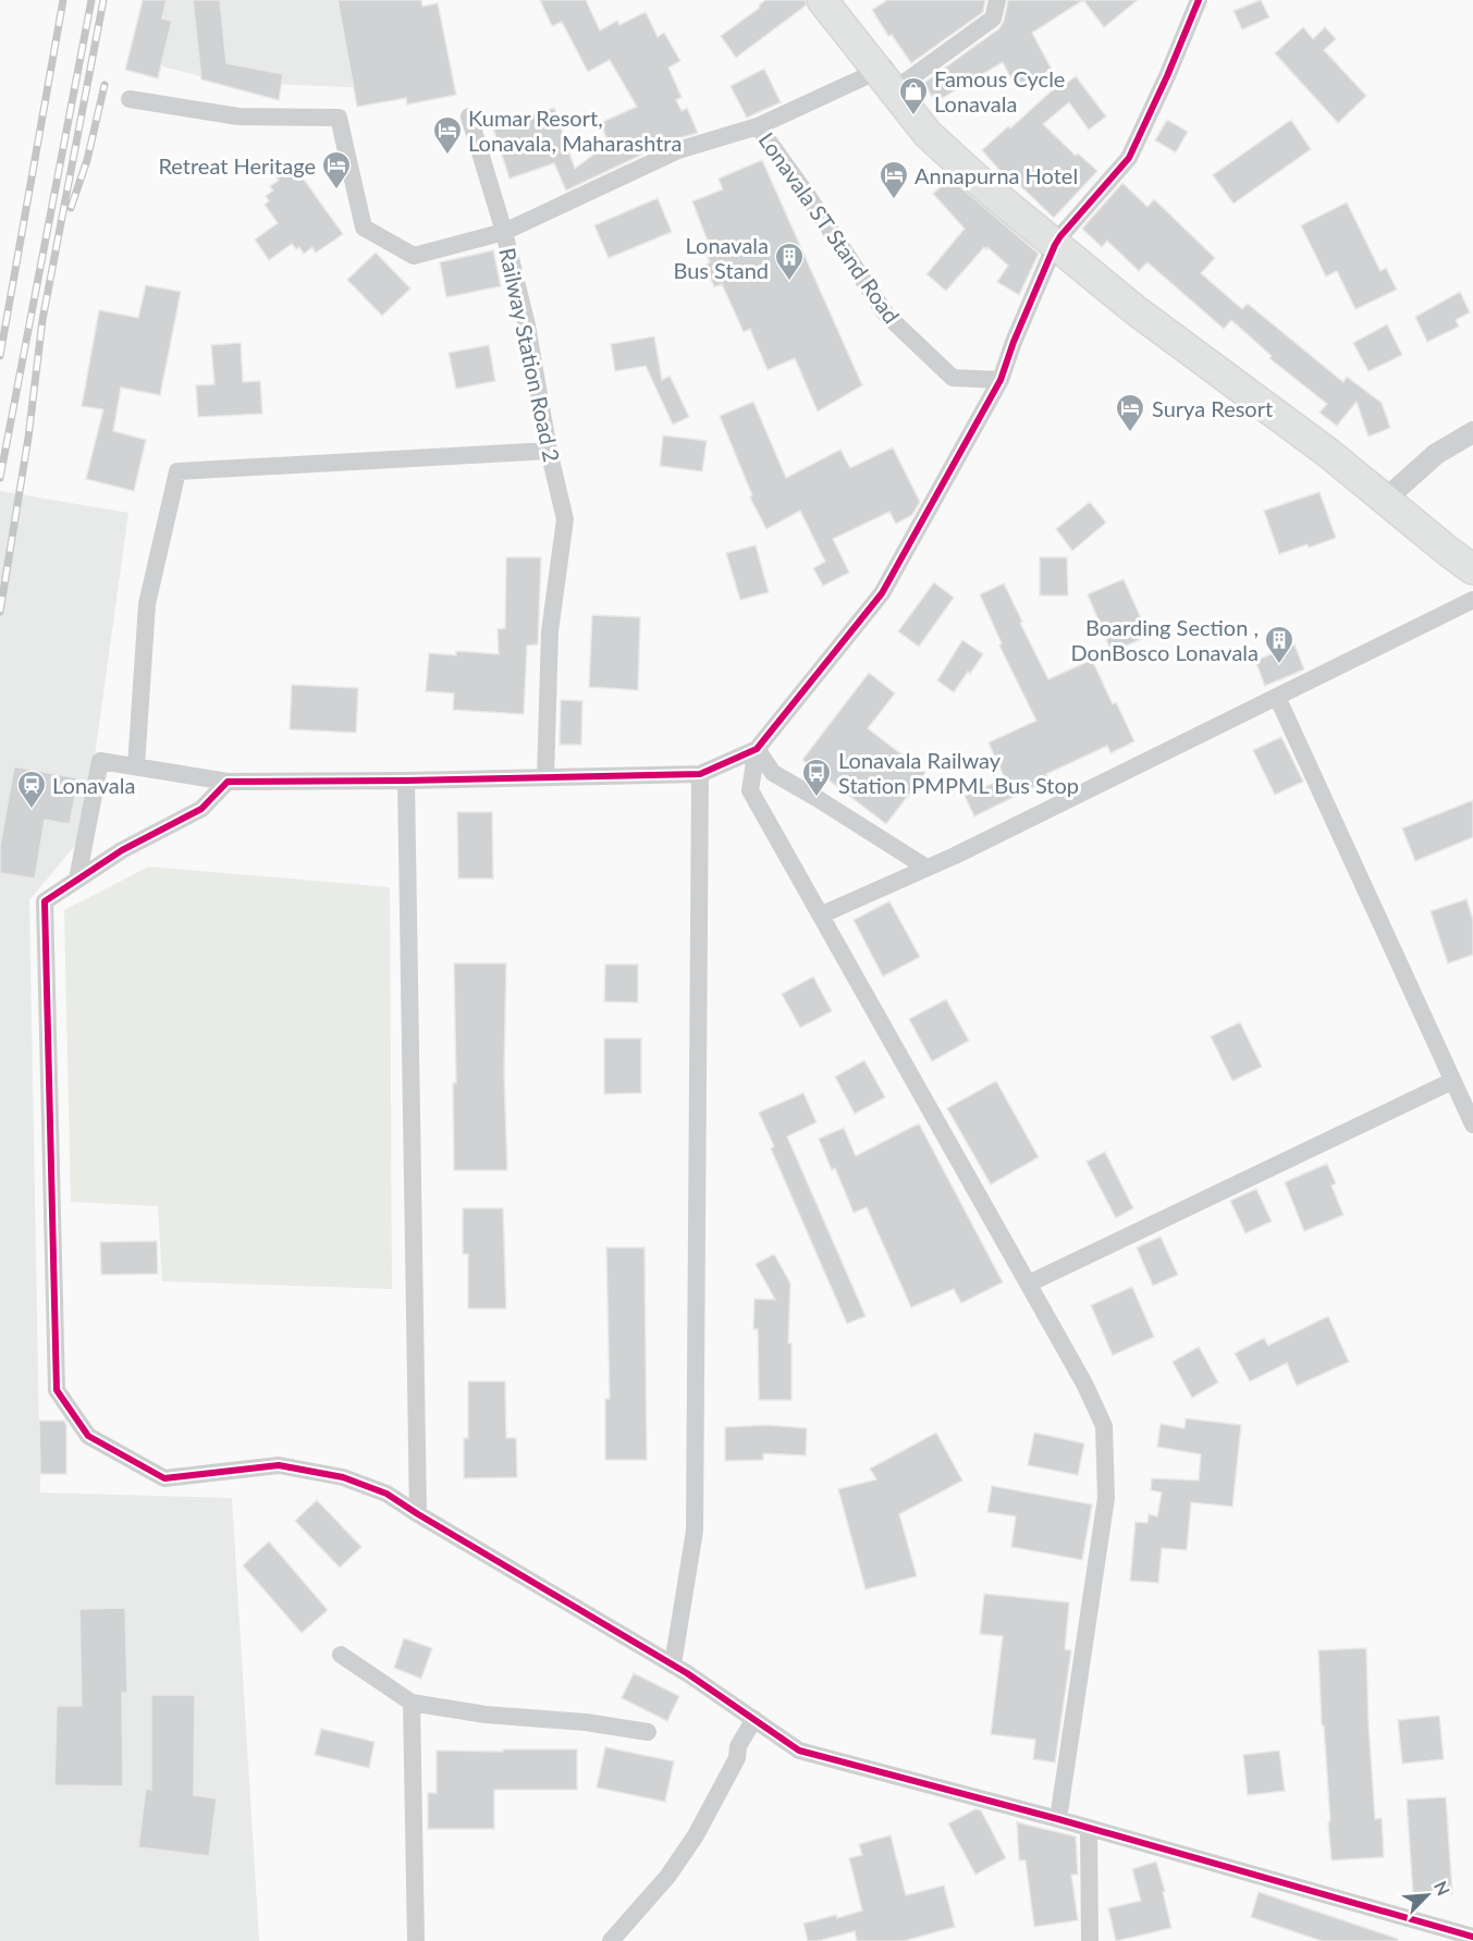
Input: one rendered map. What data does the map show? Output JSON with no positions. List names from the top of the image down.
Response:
{
  "streets": {
    "street": ["Lonavala ST Stand Road", "Railway Station Road 2"]
  },
  "crossings": [
    ["Lonavala ST Stand Road", "Railway Station Road 2"]
  ],
  "places": {
    "shop": ["Famous Cycle Lonavala"],
    "hotel": [
      "Kumar Resort, Lonavala, Maharashtra",
      "Retreat Heritage",
      "Annapurna Hotel",
      "Surya Resort"
    ],
    "building": ["Lonavala Bus Stand", "Boarding Section , DonBosco Lonavala"],
    "bus stop": ["Lonavala Railway Station PMPML Bus Stop"],
    "station": ["Lonavala"]
  },
  "north": "top right"
}
